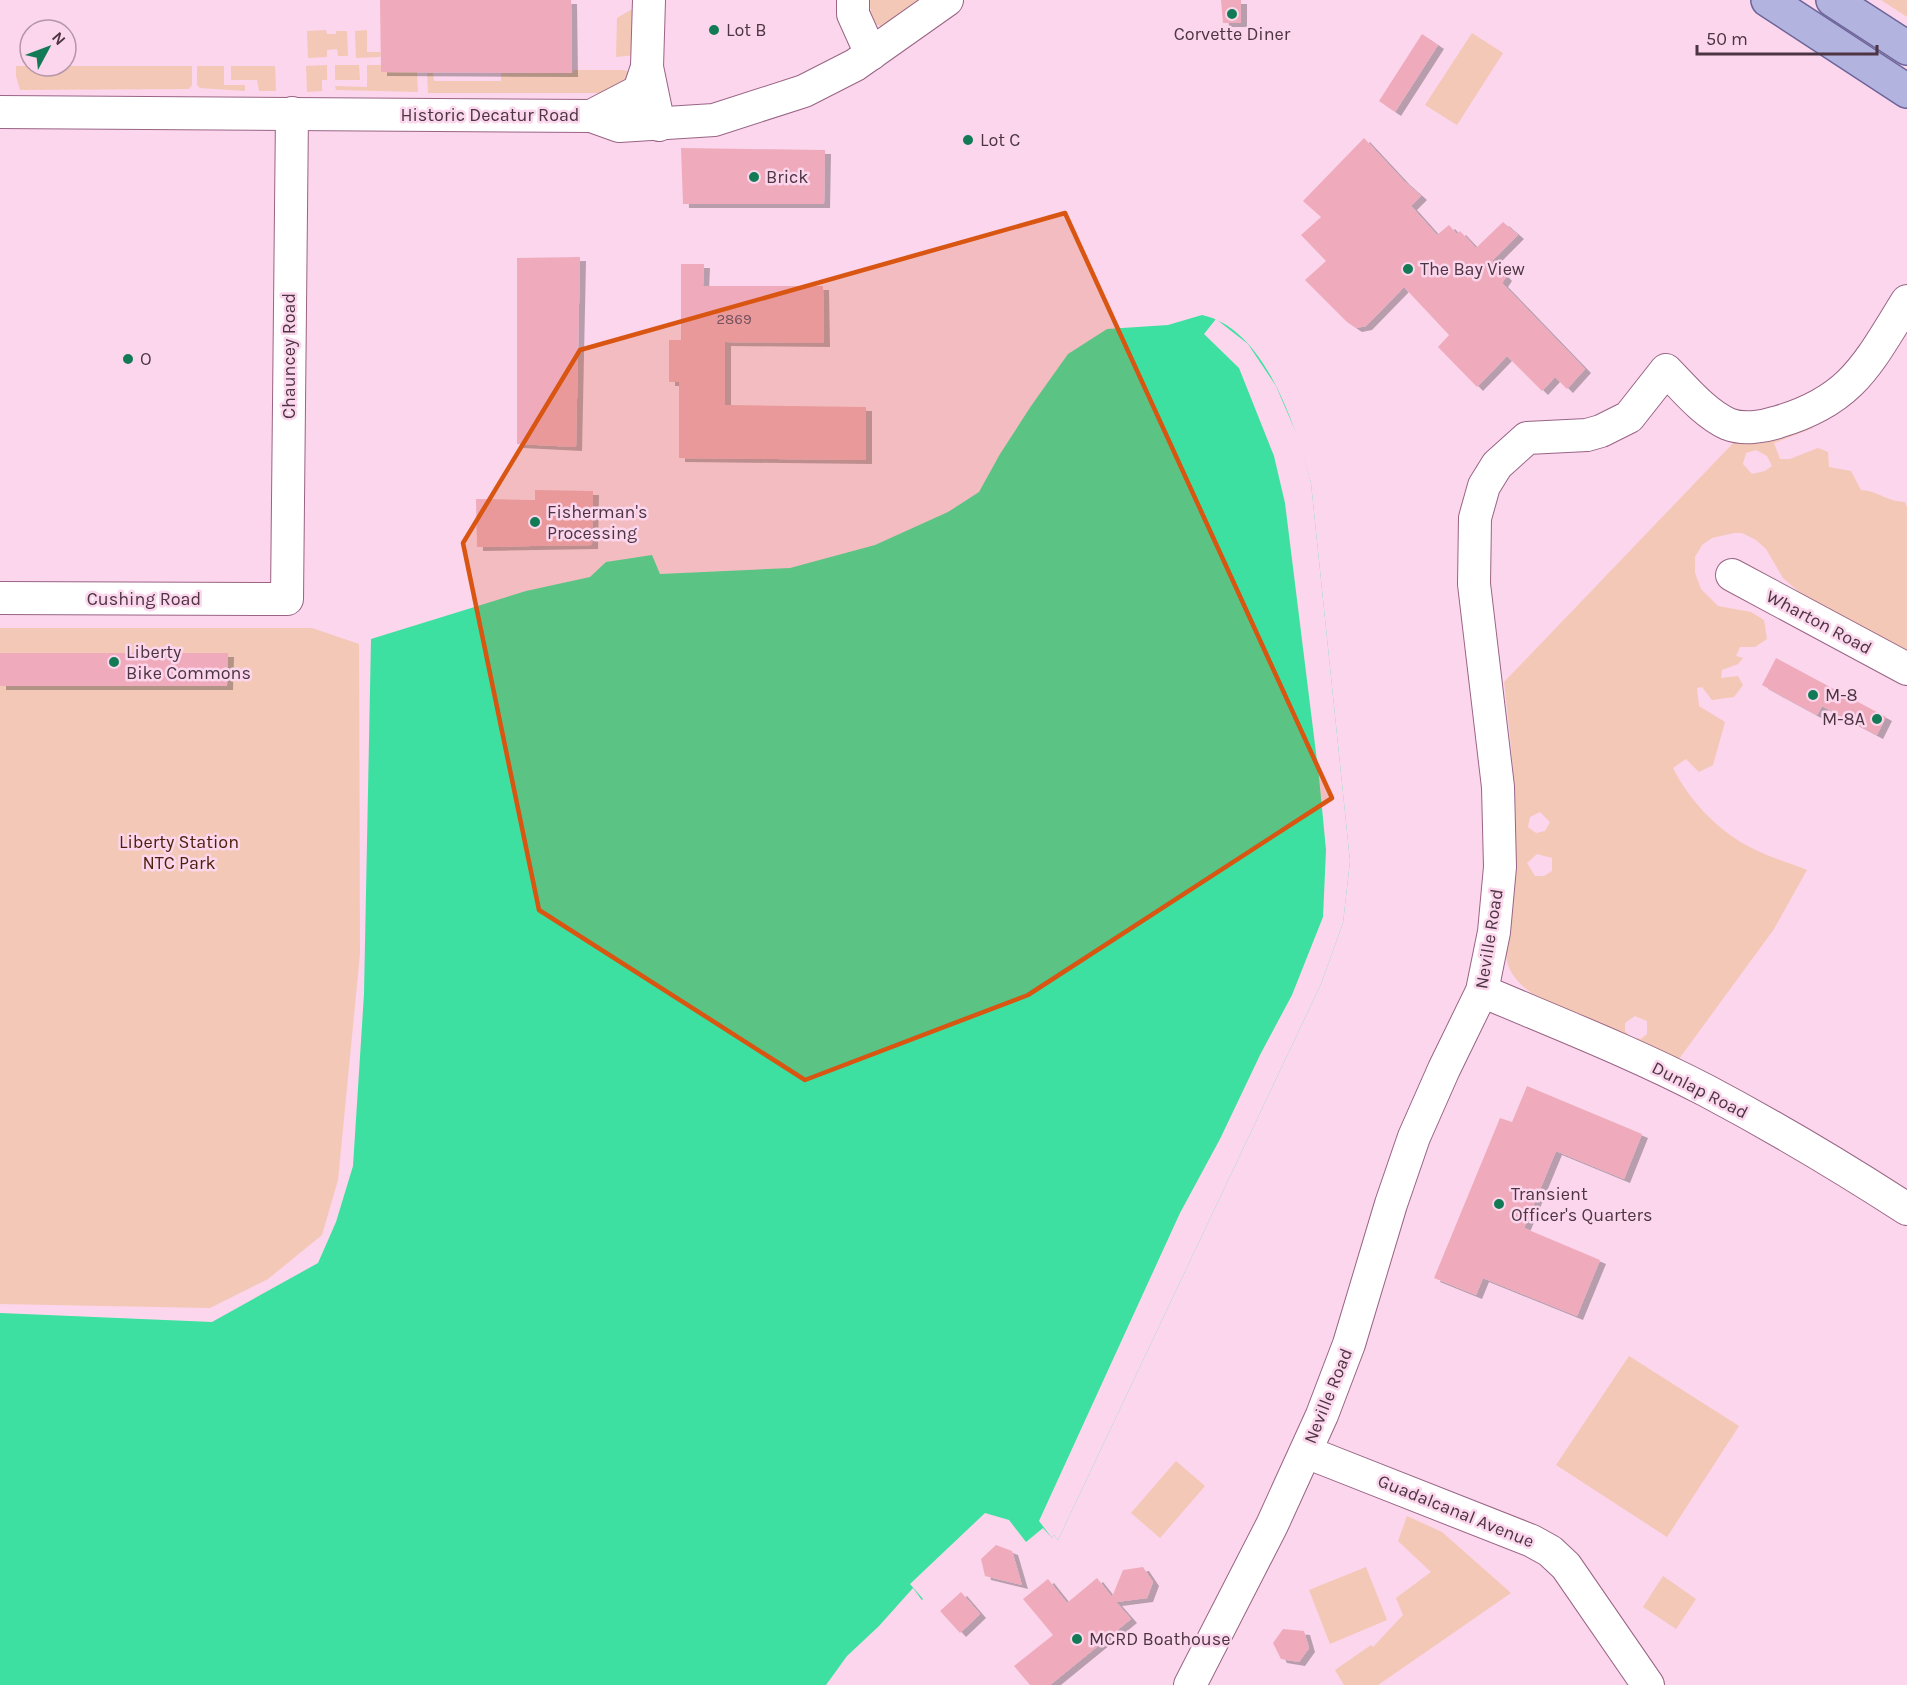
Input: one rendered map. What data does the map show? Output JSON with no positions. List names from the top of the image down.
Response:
{
  "streets": {
    "street": [
      "Historic Decatur Road",
      "Chauncey Road",
      "Cushing Road",
      "Wharton Road",
      "Neville Road",
      "Dunlap Road",
      "Guadalcanal Avenue"
    ]
  },
  "crossings": [
    ["Historic Decatur Road", "Chauncey Road"],
    ["Chauncey Road", "Cushing Road"],
    ["Neville Road", "Dunlap Road"],
    ["Neville Road", "Guadalcanal Avenue"]
  ],
  "parks": ["Liberty Station NTC Park"],
  "places": [
    "Corvette Diner",
    "Lot B",
    "Lot C",
    "Brick",
    "The Bay View",
    "O",
    "Fisherman's Processing",
    "Liberty Bike Commons",
    "M-8",
    "M-8A",
    "Transient Officer's Quarters",
    "MCRD Boathouse"
  ],
  "house_numbers": ["2869"],
  "scale_bar": "50 m",
  "north": "top right"
}
